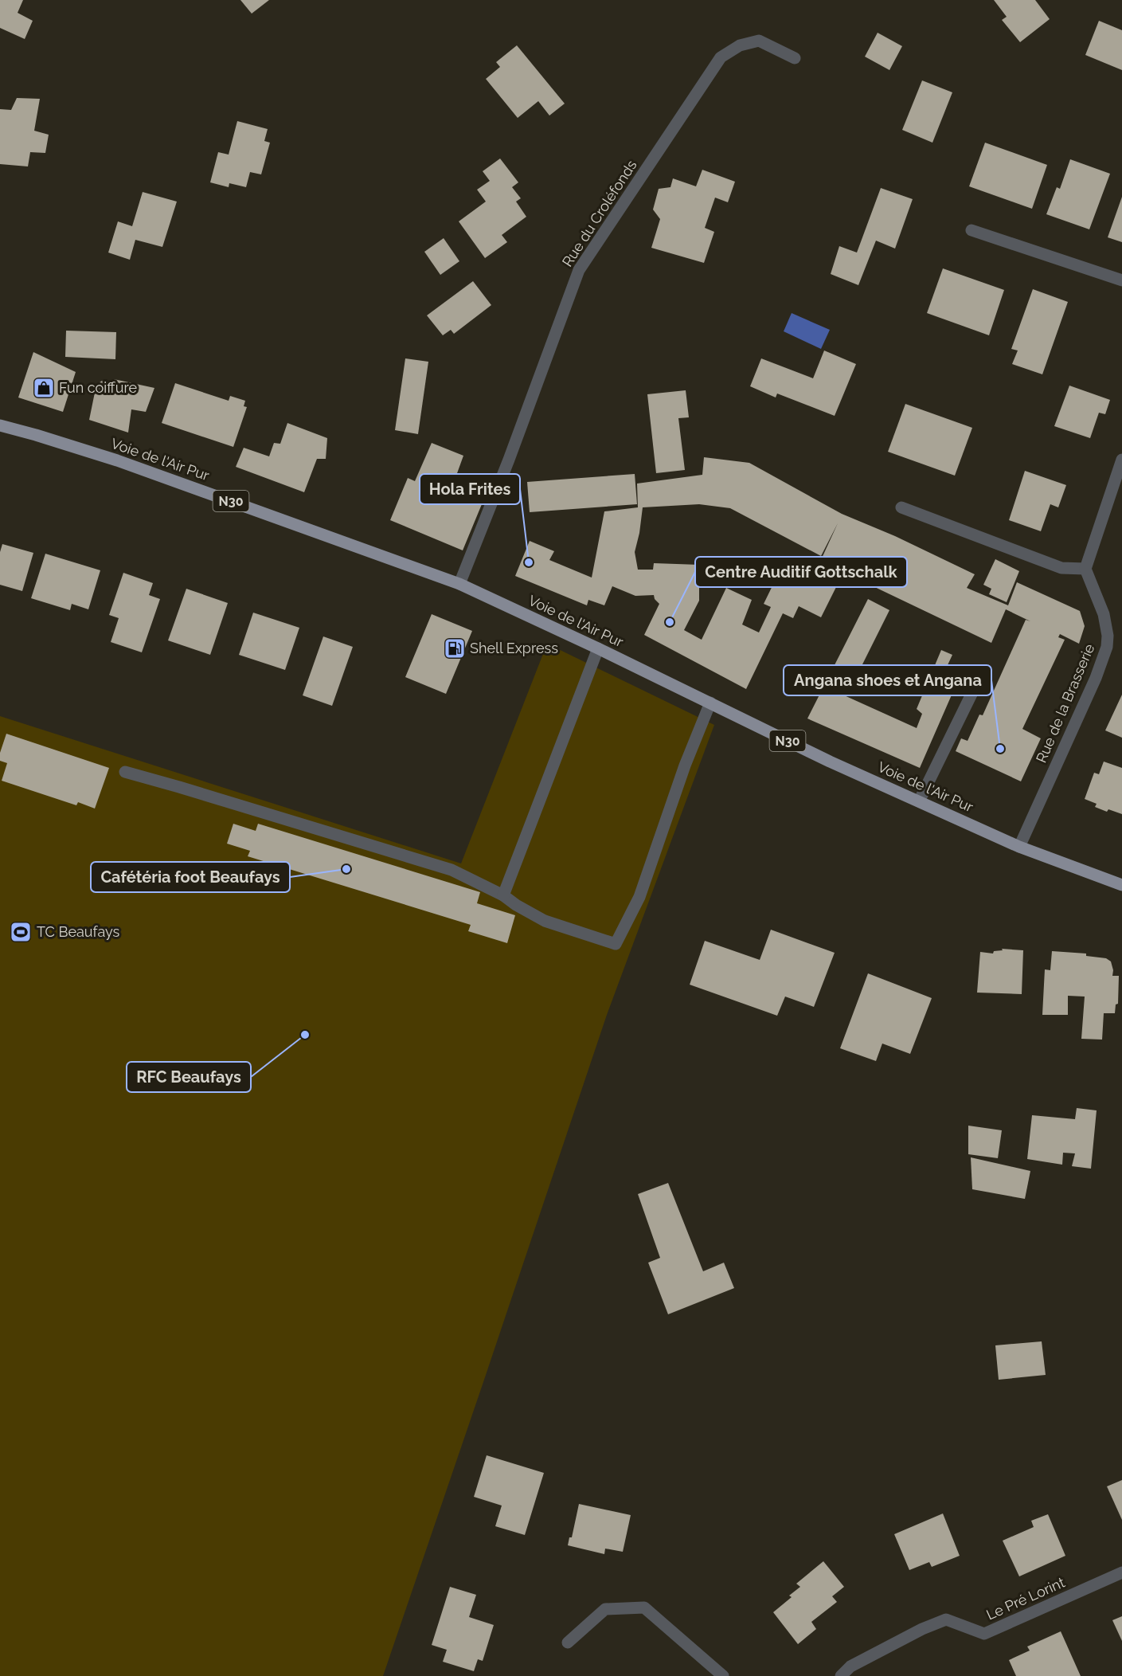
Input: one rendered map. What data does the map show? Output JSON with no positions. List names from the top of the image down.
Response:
{
  "streets": {
    "main road": ["Voie de l'Air Pur", "N30"],
    "street": ["Rue du Croléfonds", "Rue de la Brasserie", "Le Pré Lorint"]
  },
  "crossings": [
    ["Rue du Croléfonds", "Voie de l'Air Pur"],
    ["Voie de l'Air Pur", "Rue de la Brasserie"]
  ],
  "places": {
    "shop": ["Fun coiffure"],
    "other": [
      "Hola Frites",
      "Centre Auditif Gottschalk",
      "Angana shoes et Angana",
      "Cafétéria foot Beaufays",
      "RFC Beaufays"
    ],
    "fuel station": ["Shell Express"],
    "sports": ["TC Beaufays"]
  }
}
